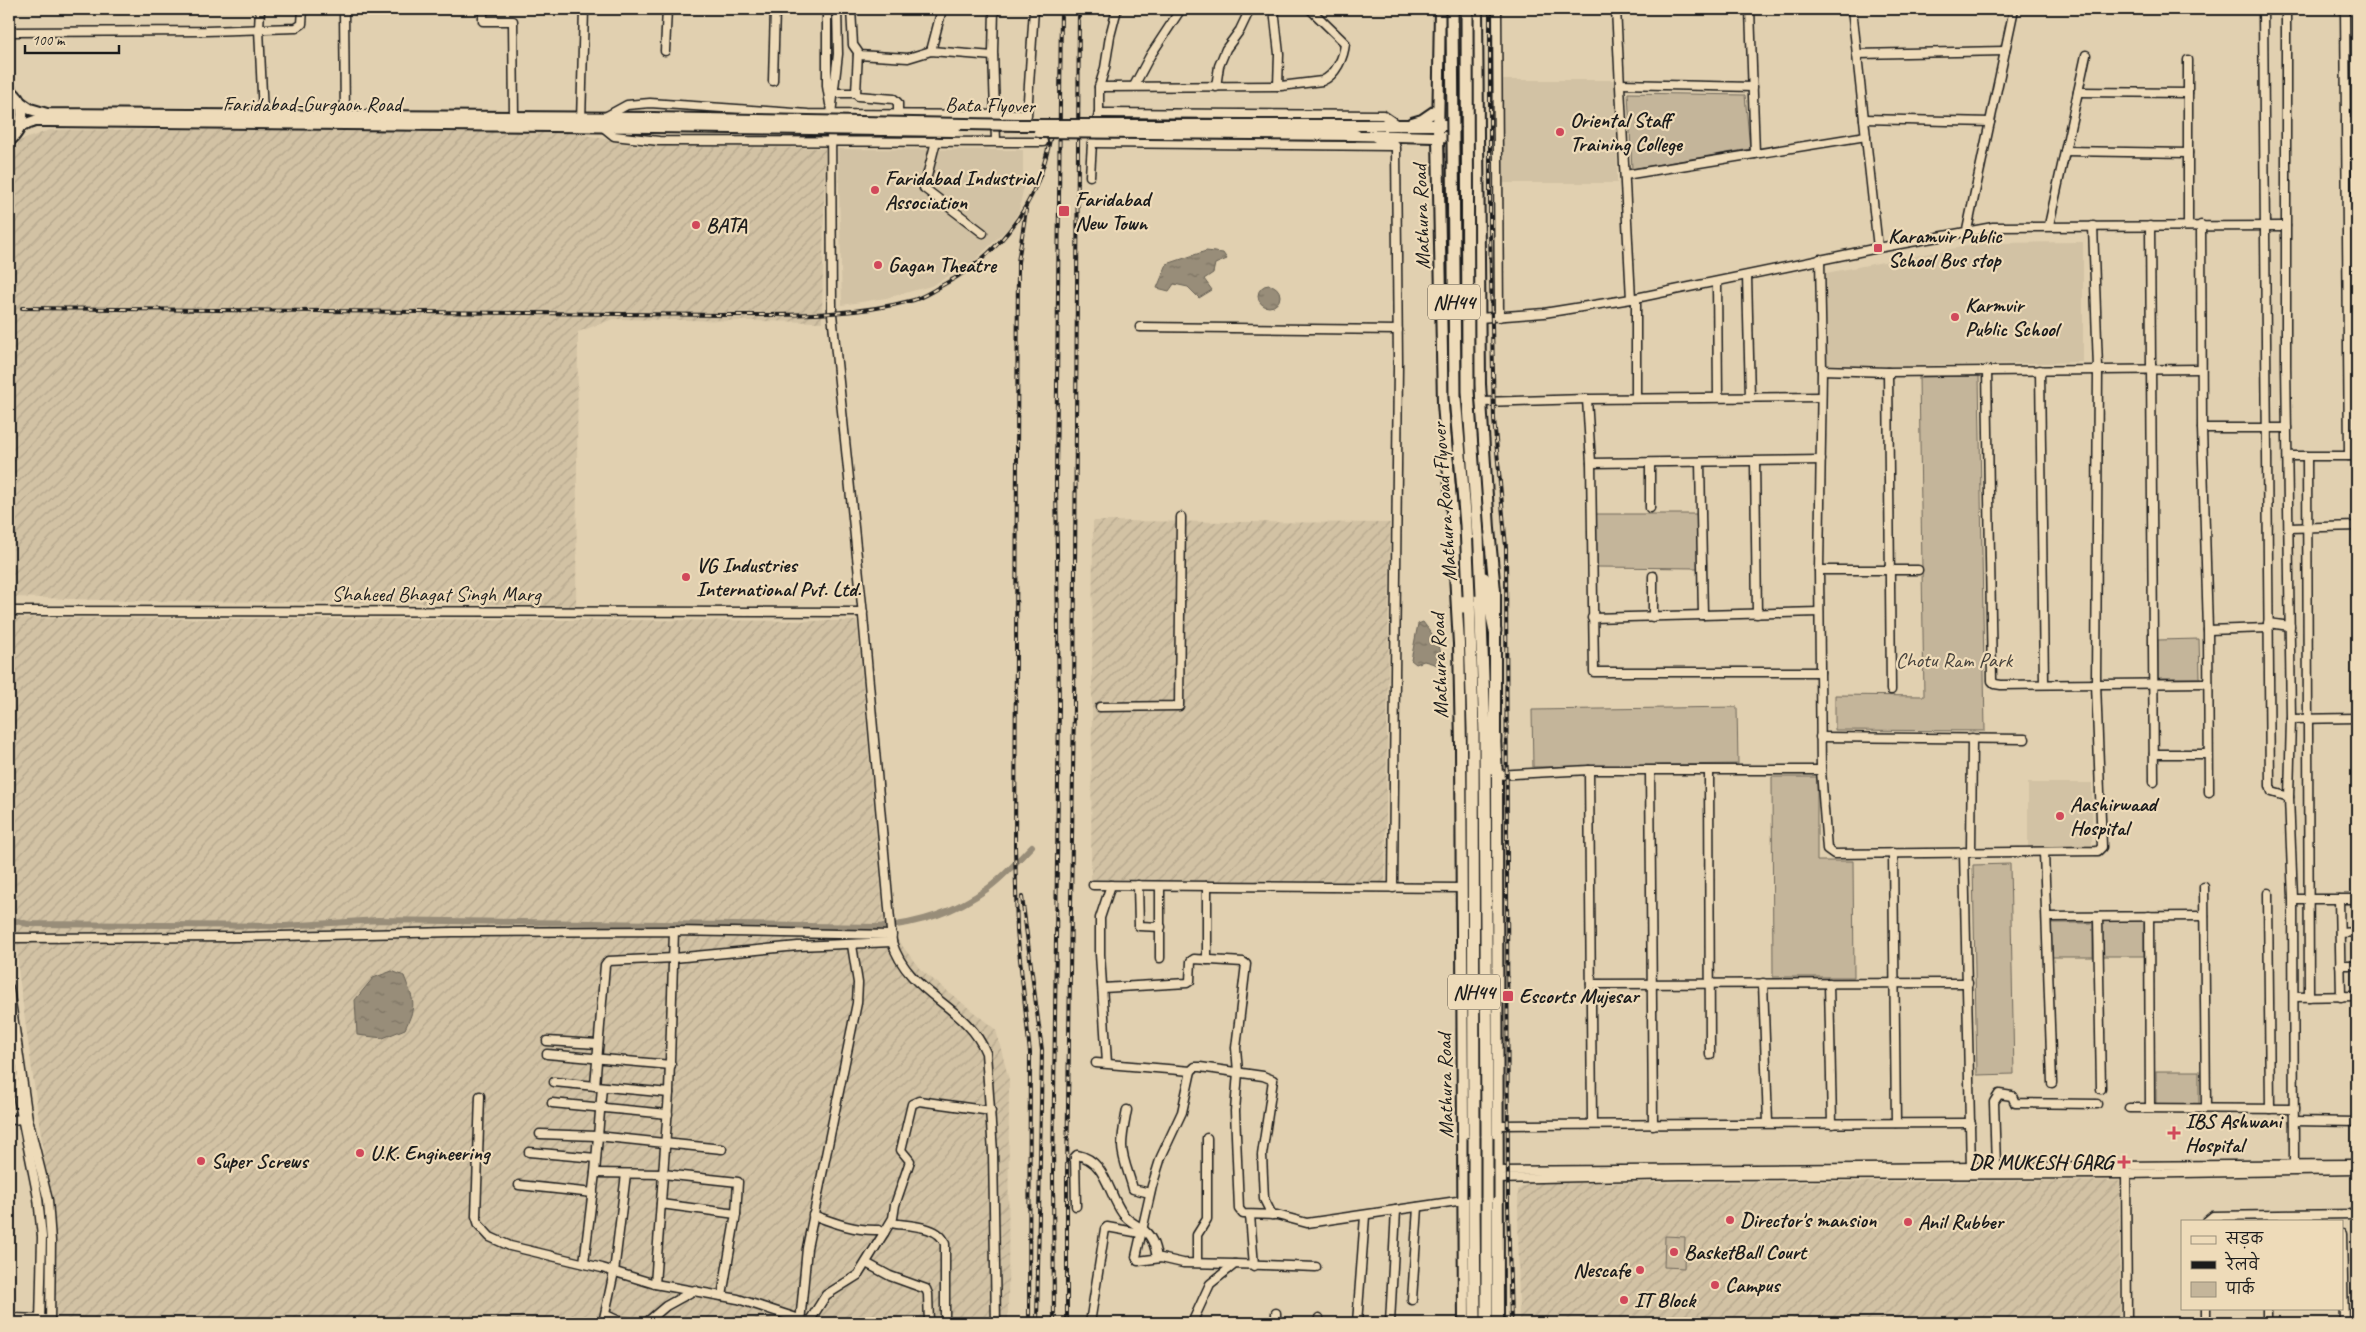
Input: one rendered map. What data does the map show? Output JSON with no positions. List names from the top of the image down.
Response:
{
  "streets": {
    "highway": ["Mathura Road", "NH44", "Mathura Road Flyover"],
    "main road": ["Faridabad-Gurgaon Road", "Bata Flyover"],
    "street": ["Shaheed Bhagat Singh Marg"]
  },
  "crossings": [
    ["Faridabad-Gurgaon Road", "Bata Flyover"],
    ["Mathura Road", "NH44"],
    ["Mathura Road", "Mathura Road Flyover"]
  ],
  "parks": ["Chotu Ram Park"],
  "places": {
    "other": [
      "Oriental Staff Training College",
      "Faridabad Industrial Association",
      "BATA",
      "Gagan Theatre",
      "Karmvir Public School",
      "VG Industries International Pvt. Ltd.",
      "Aashirwaad Hospital",
      "U.K. Engineering",
      "Super Screws",
      "Director's mansion",
      "Anil Rubber",
      "BasketBall Court",
      "Nescafe",
      "Campus",
      "IT Block"
    ],
    "transit": ["Faridabad New Town", "Karamvir Public School Bus stop", "Escorts Mujesar"],
    "health": ["IBS Ashwani Hospital", "DR MUKESH GARG"]
  },
  "legend": ["सड़क", "रेलवे", "पार्क"],
  "scale_bar": "100 m"
}
